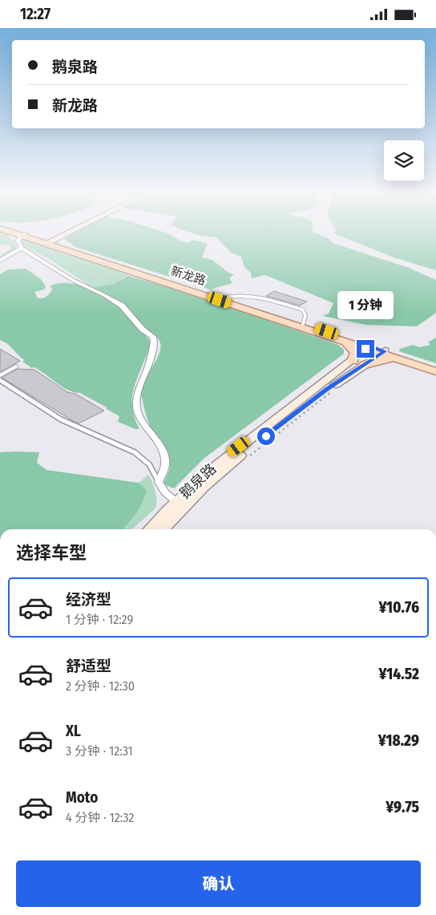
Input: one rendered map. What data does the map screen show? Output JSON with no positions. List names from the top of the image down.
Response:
{
  "streets": {
    "main road": ["新龙路", "鹅泉路"]
  },
  "crossings": [
    ["新龙路", "鹅泉路"]
  ],
  "page": {
    "status": "12:27",
    "banner": ["鹅泉路", "新龙路"],
    "bubble": "1 分钟",
    "heading": "选择车型",
    "list": [
      {
        "name": "经济型",
        "note": "1 分钟 · 12:29",
        "value": "¥10.76"
      },
      {
        "name": "舒适型",
        "note": "2 分钟 · 12:30",
        "value": "¥14.52"
      },
      {
        "name": "XL",
        "note": "3 分钟 · 12:31",
        "value": "¥18.29"
      },
      {
        "name": "Moto",
        "note": "4 分钟 · 12:32",
        "value": "¥9.75"
      }
    ],
    "buttons": "确认"
  }
}
